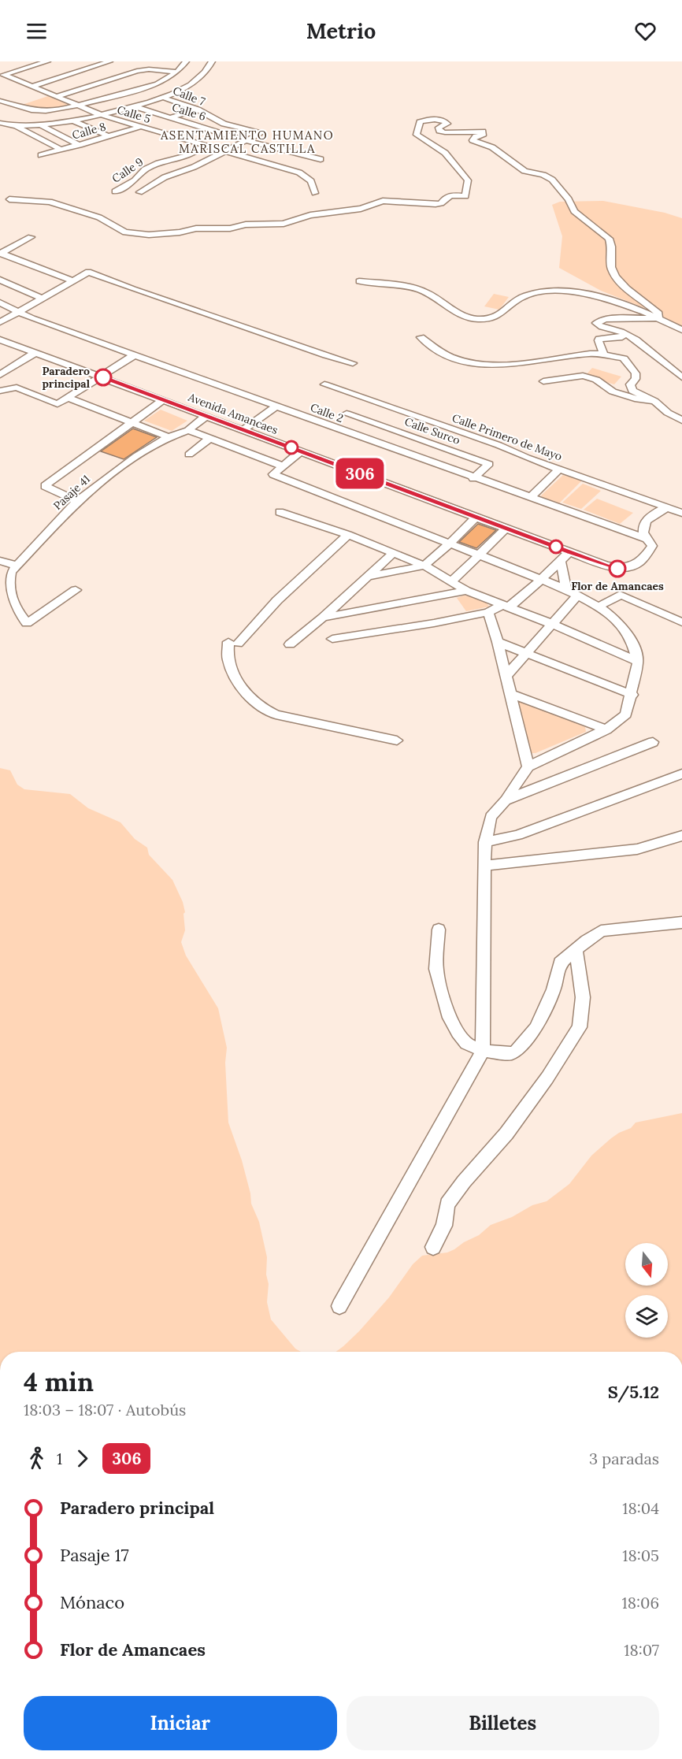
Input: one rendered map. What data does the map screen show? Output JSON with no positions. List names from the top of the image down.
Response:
{
  "streets": {
    "street": [
      "Calle 7",
      "Calle 6",
      "Calle 5",
      "Calle 8",
      "Calle 9",
      "Calle 2",
      "Avenida Amancaes",
      "Calle Surco",
      "Calle Primero de Mayo",
      "Pasaje 41"
    ]
  },
  "crossings": [
    ["Calle 7", "Calle 6"],
    ["Calle 7", "Calle 8"],
    ["Calle 6", "Calle 8"],
    ["Calle 5", "Calle 8"],
    ["Calle 5", "Calle 9"],
    ["Calle 2", "Avenida Amancaes"],
    ["Calle 2", "Calle Surco"],
    ["Avenida Amancaes", "Pasaje 41"]
  ],
  "districts": ["ASENTAMIENTO HUMANO MARISCAL CASTILLA"],
  "places": ["Paradero principal", "Flor de Amancaes"],
  "lines": ["bus line 306"],
  "north": "bottom",
  "page": {
    "header": "Metrio",
    "on_map": "306",
    "heading": ["4 min", "18:03 – 18:07 · Autobús", "S/5.12"],
    "legs": ["1", "306", "3 paradas"],
    "list": [
      {
        "name": "Paradero principal",
        "value": "18:04"
      },
      {
        "name": "Pasaje 17",
        "value": "18:05"
      },
      {
        "name": "Mónaco",
        "value": "18:06"
      },
      {
        "name": "Flor de Amancaes",
        "value": "18:07"
      }
    ],
    "buttons": ["Iniciar", "Billetes"]
  }
}
